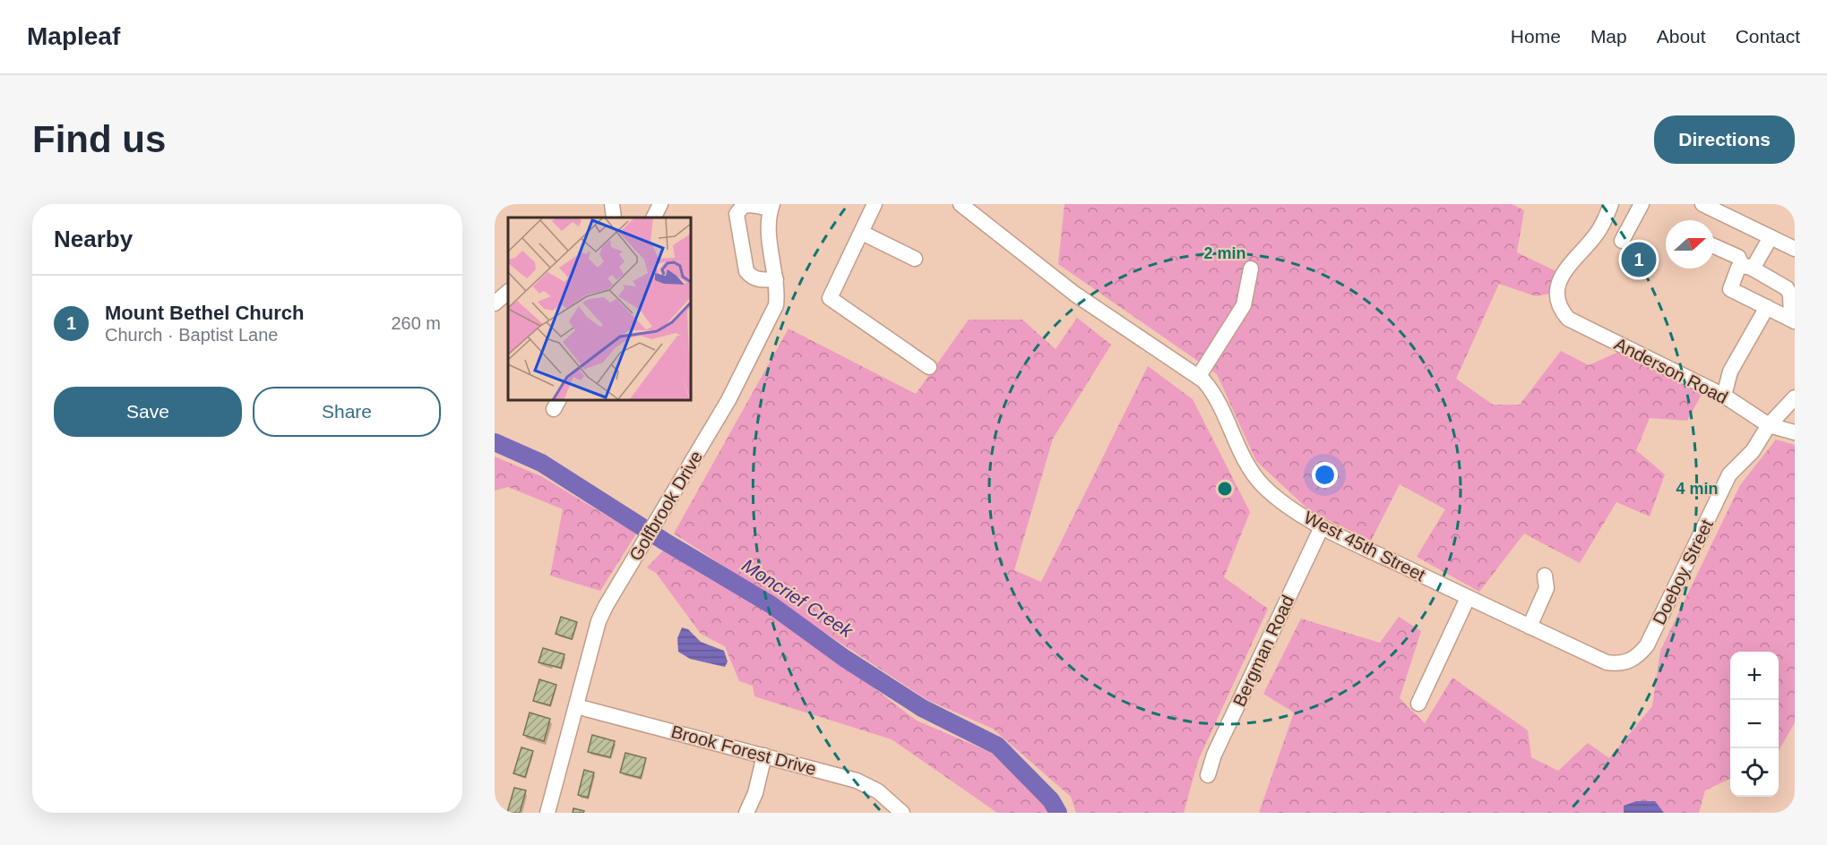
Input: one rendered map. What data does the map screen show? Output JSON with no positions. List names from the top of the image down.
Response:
{
  "streets": {
    "street": [
      "Anderson Road",
      "Golfbrook Drive",
      "West 45th Street",
      "Doeboy Street",
      "Bergman Road",
      "Brook Forest Drive"
    ]
  },
  "crossings": [
    ["Anderson Road", "Doeboy Street"],
    ["Golfbrook Drive", "Brook Forest Drive"],
    ["West 45th Street", "Doeboy Street"],
    ["West 45th Street", "Bergman Road"]
  ],
  "water": ["Moncrief Creek"],
  "north": "right",
  "page": {
    "header": "Mapleaf",
    "nav": [
      "Home",
      "Map",
      "About",
      "Contact"
    ],
    "buttons": [
      "Directions",
      ["Save", "Share"]
    ],
    "title": "Find us",
    "heading": "Nearby",
    "pins": "1",
    "list": [
      {
        "mark": "1",
        "name": "Mount Bethel Church",
        "note": "Church · Baptist Lane",
        "value": "260 m"
      }
    ],
    "map_buttons": ["+", "−"]
  },
  "rings": ["2 min", "4 min"]
}
